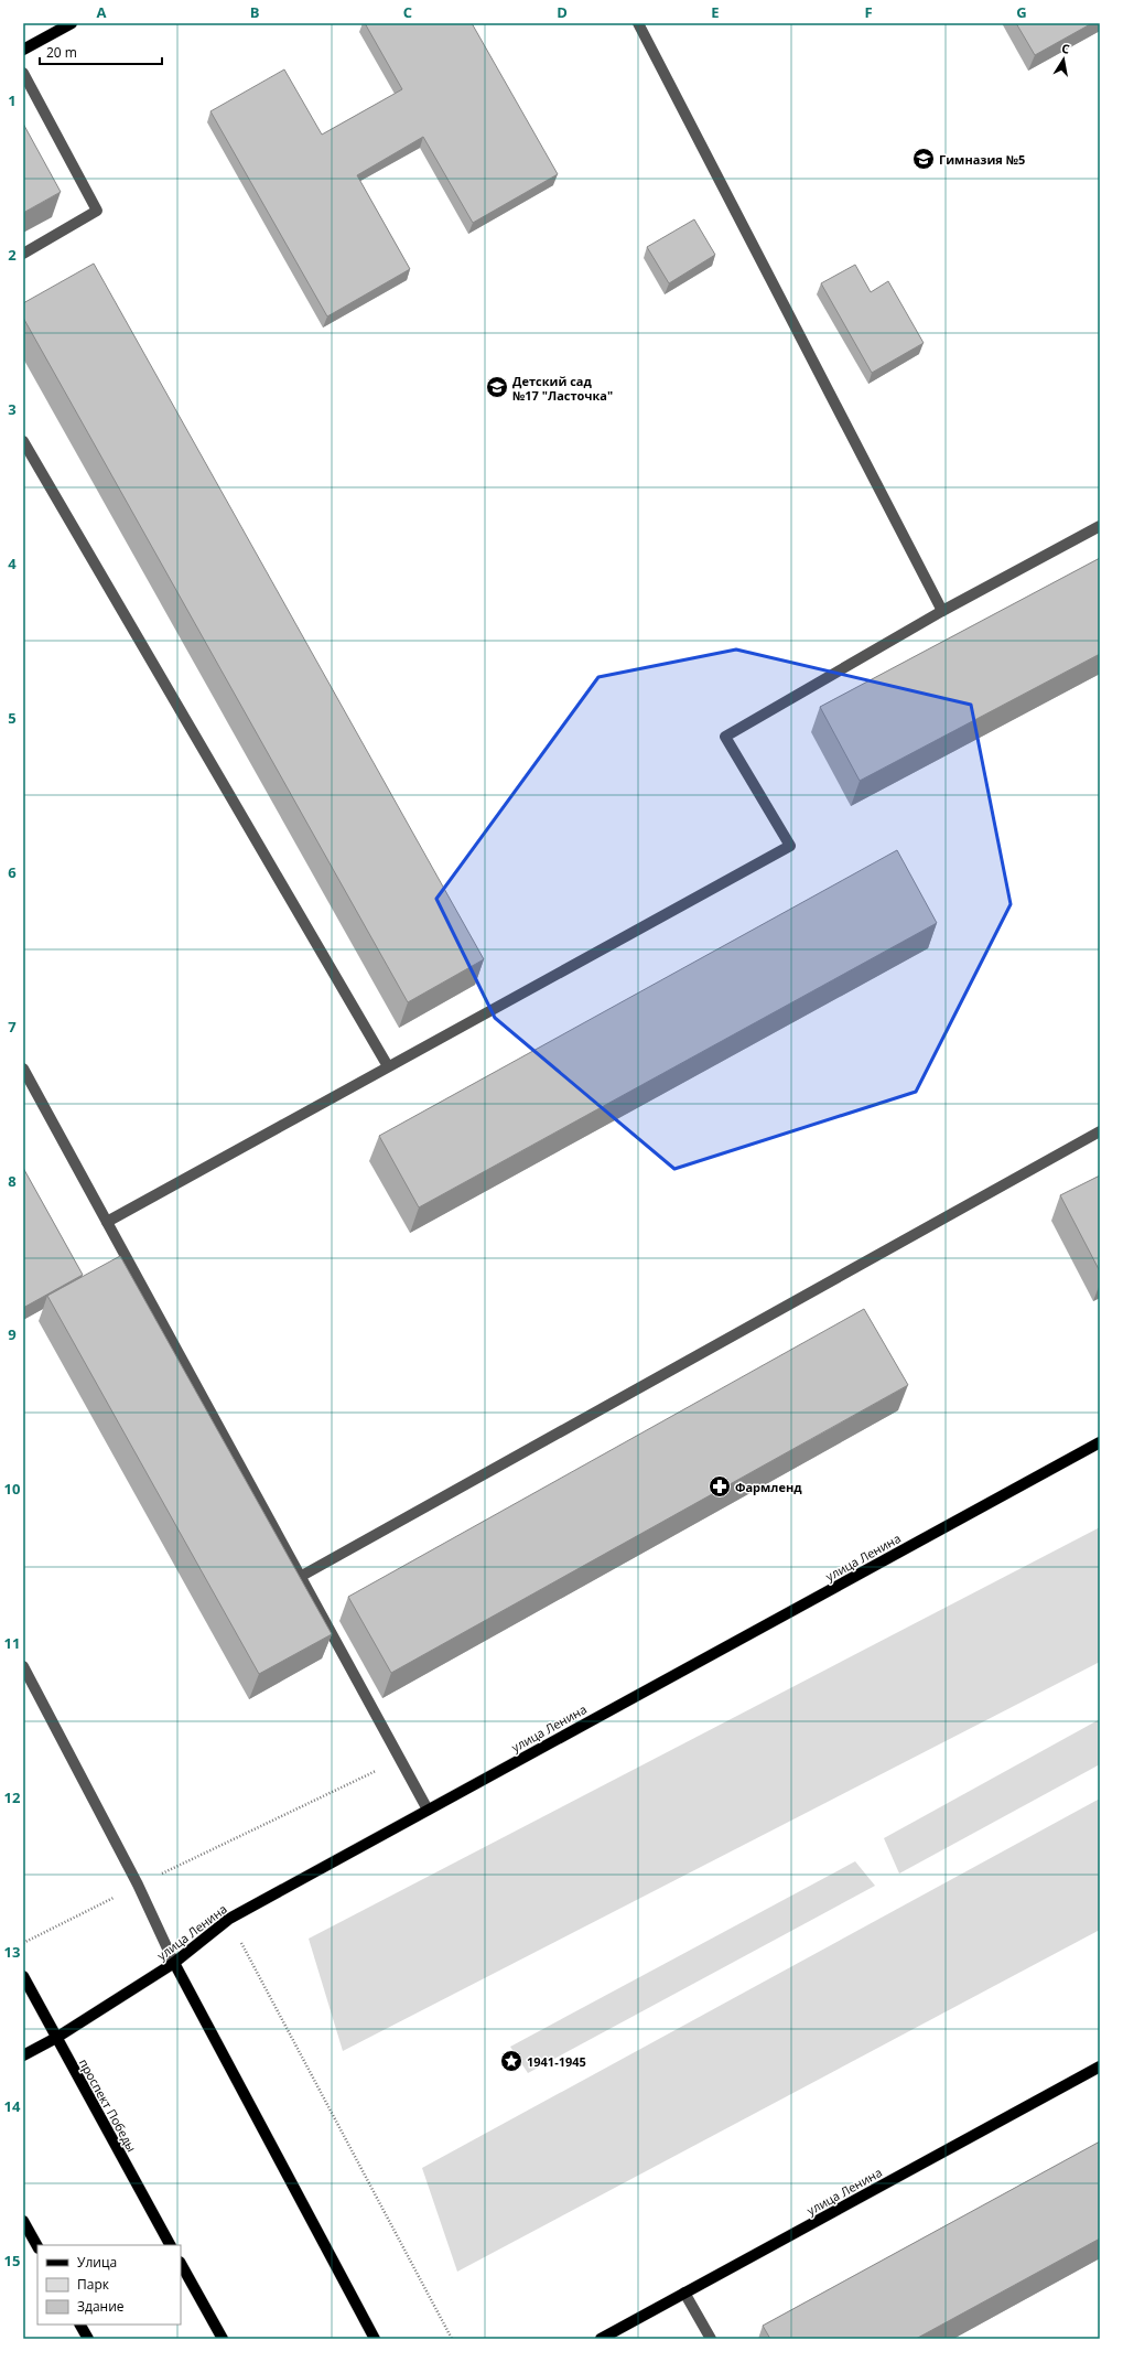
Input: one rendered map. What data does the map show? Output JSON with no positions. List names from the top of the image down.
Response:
{
  "streets": {
    "main road": ["улица Ленина", "проспект Победы"]
  },
  "crossings": [
    ["улица Ленина", "проспект Победы"]
  ],
  "places": {
    "school or university": ["Гимназия №5", "Детский сад №17 \"Ласточка\""],
    "pharmacy": ["Фармленд"],
    "place": ["1941-1945"]
  },
  "legend": ["Улица", "Парк", "Здание"],
  "scale_bar": "20 m",
  "north": "top",
  "grid": {
    "columns": [
      "A",
      "B",
      "C",
      "D",
      "E",
      "F",
      "G"
    ],
    "rows": [
      "1",
      "2",
      "3",
      "4",
      "5",
      "6",
      "7",
      "8",
      "9",
      "10",
      "11",
      "12",
      "13",
      "14",
      "15"
    ]
  }
}
